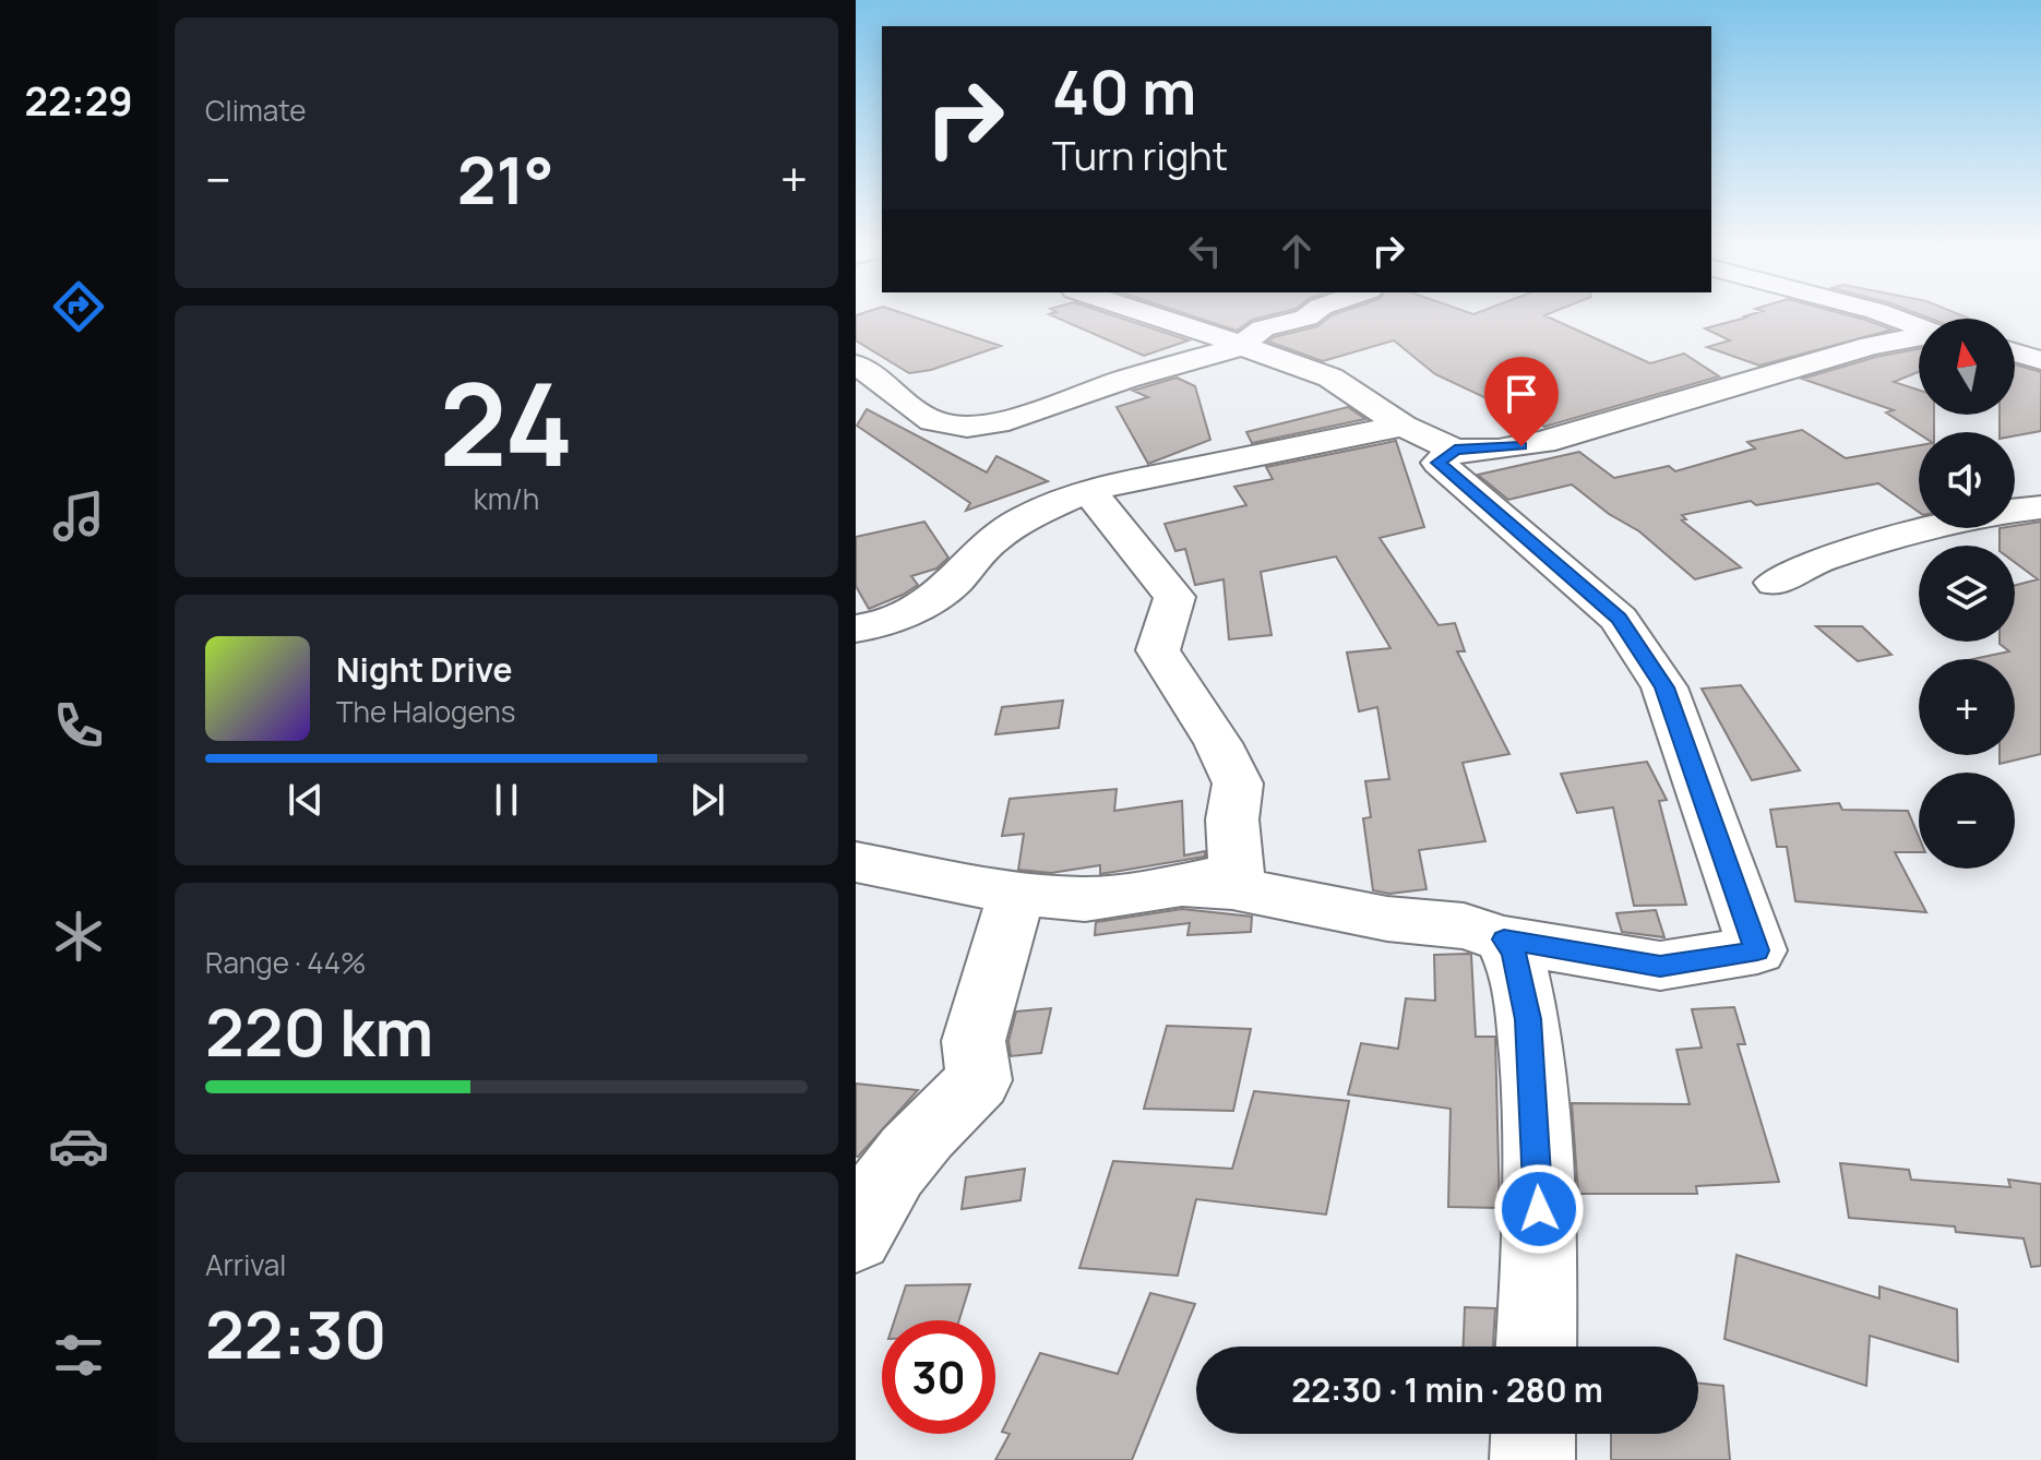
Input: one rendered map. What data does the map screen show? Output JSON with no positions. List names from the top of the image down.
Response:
{
  "north": "top",
  "page": {
    "tabs": "22:29",
    "tile": [
      "Climate",
      ["24", "km/h"],
      ["Range · 44%", "220 km"],
      ["Arrival", "22:30"]
    ],
    "turn": ["40 m", "Turn right"],
    "heat": ["−", "21°", "+"],
    "map_buttons": ["+", "−"],
    "song": ["Night Drive", "The Halogens"],
    "limit": "30",
    "trip": "22:30 · 1 min · 280 m"
  }
}
